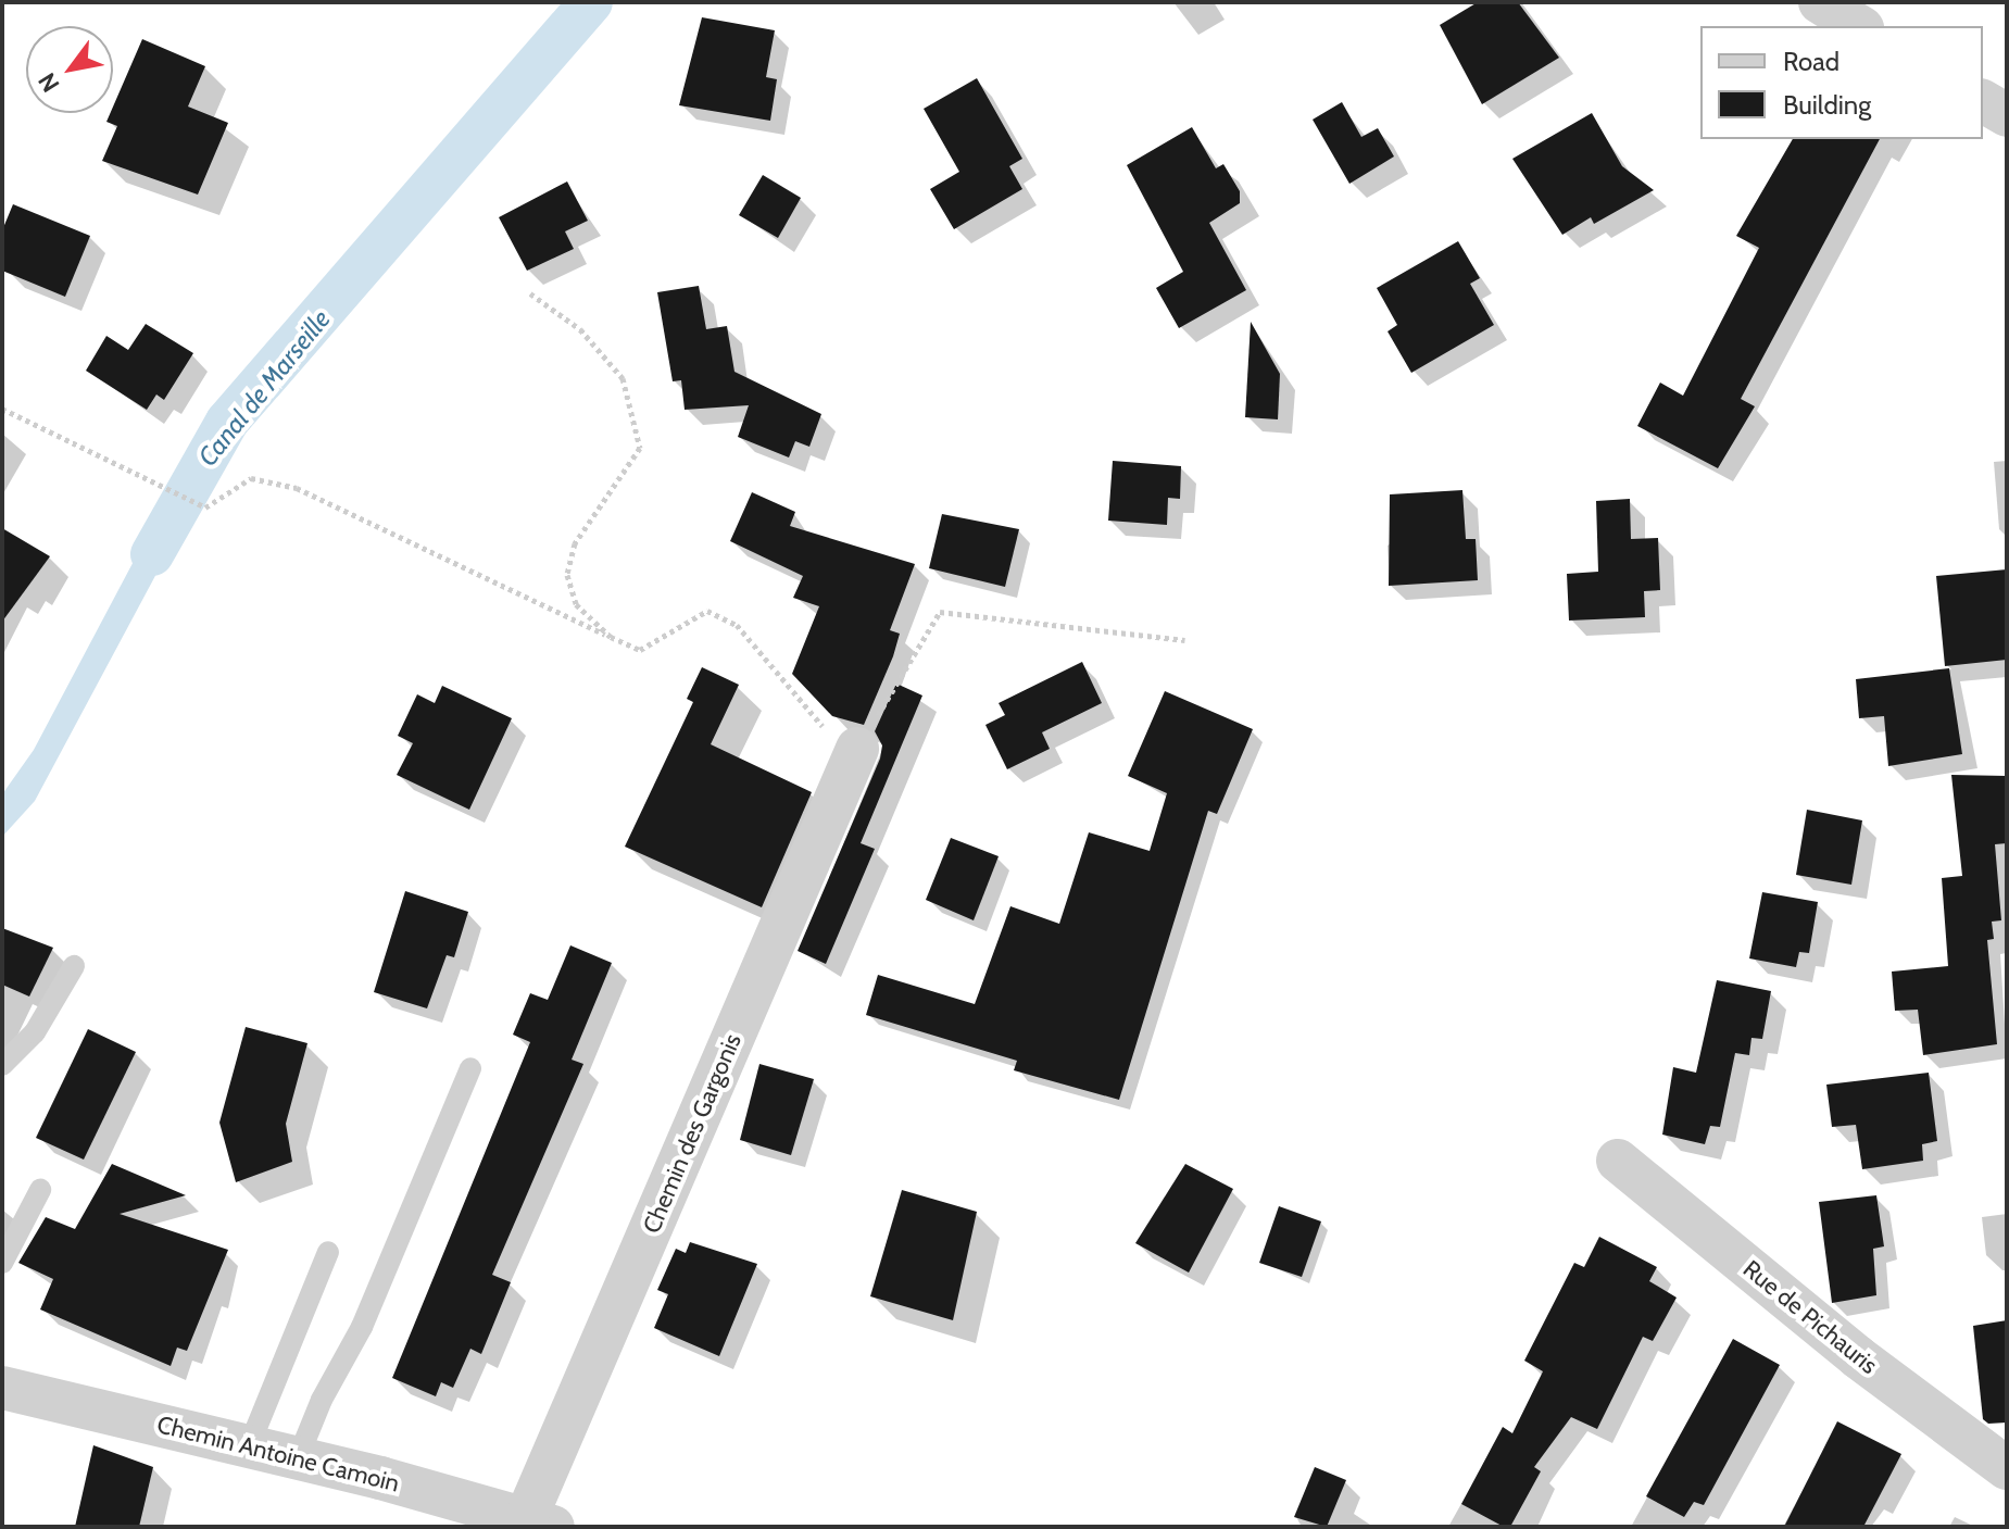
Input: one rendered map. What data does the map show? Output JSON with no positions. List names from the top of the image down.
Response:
{
  "streets": {
    "street": ["Chemin des Gargonis", "Rue de Pichauris", "Chemin Antoine Camoin"]
  },
  "crossings": [
    ["Chemin des Gargonis", "Chemin Antoine Camoin"]
  ],
  "water": ["Canal de Marseille"],
  "legend": ["Road", "Building"],
  "north": "bottom left"
}
